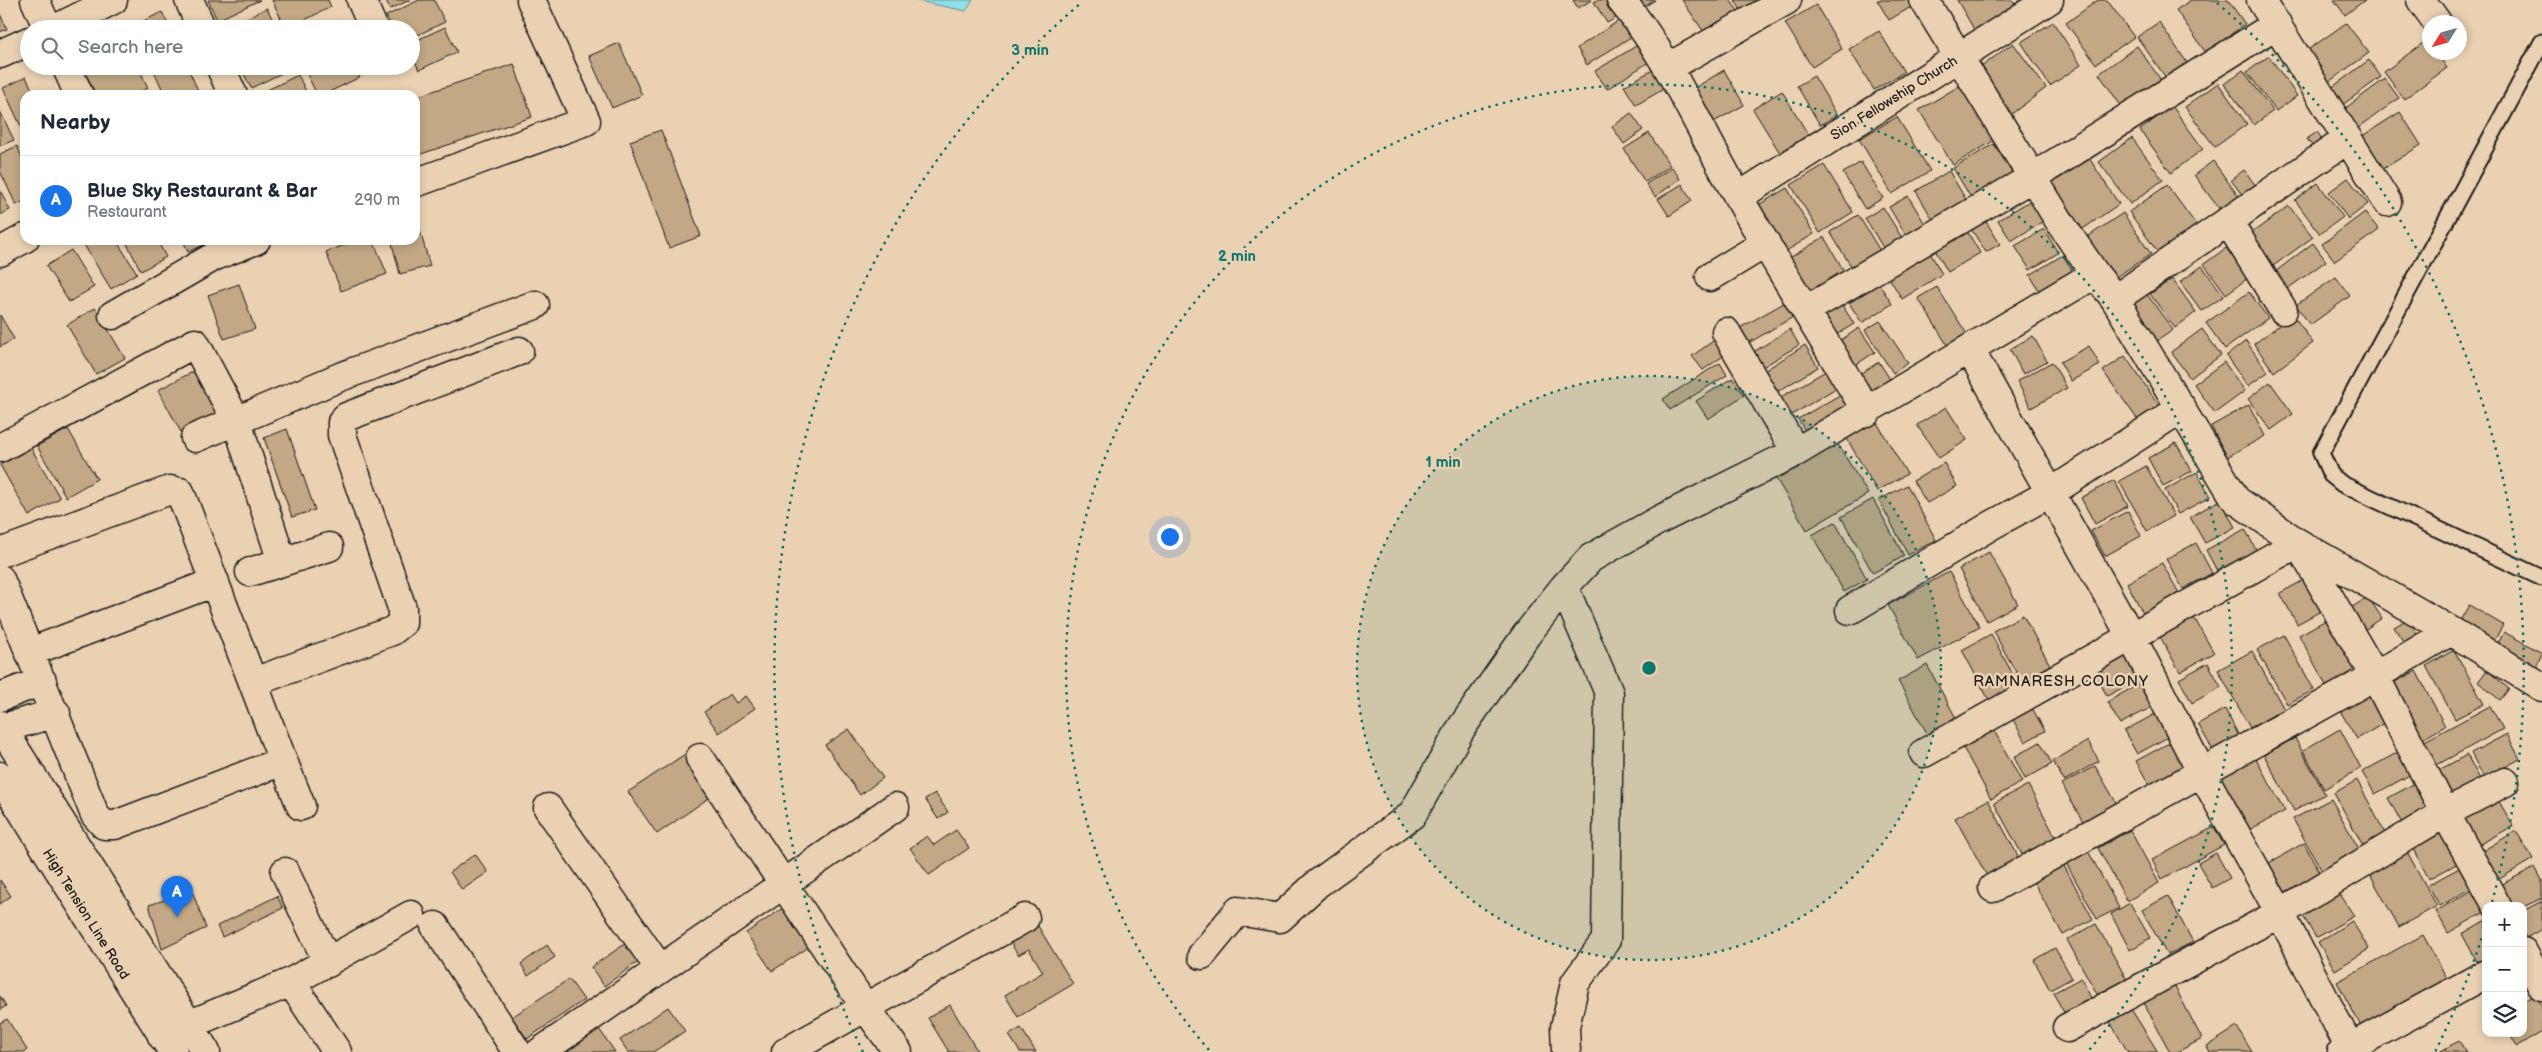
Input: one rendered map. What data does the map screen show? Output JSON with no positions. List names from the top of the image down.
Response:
{
  "streets": {
    "street": ["Sion Fellowship Church", "High Tension Line Road"]
  },
  "districts": ["RAMNARESH COLONY"],
  "north": "bottom left",
  "page": {
    "search": "Search here",
    "heading": "Nearby",
    "list": [
      {
        "mark": "A",
        "name": "Blue Sky Restaurant & Bar",
        "note": "Restaurant",
        "value": "290 m"
      }
    ],
    "pins": "A",
    "map_buttons": ["+", "−"]
  },
  "rings": ["3 min", "2 min", "1 min"]
}
